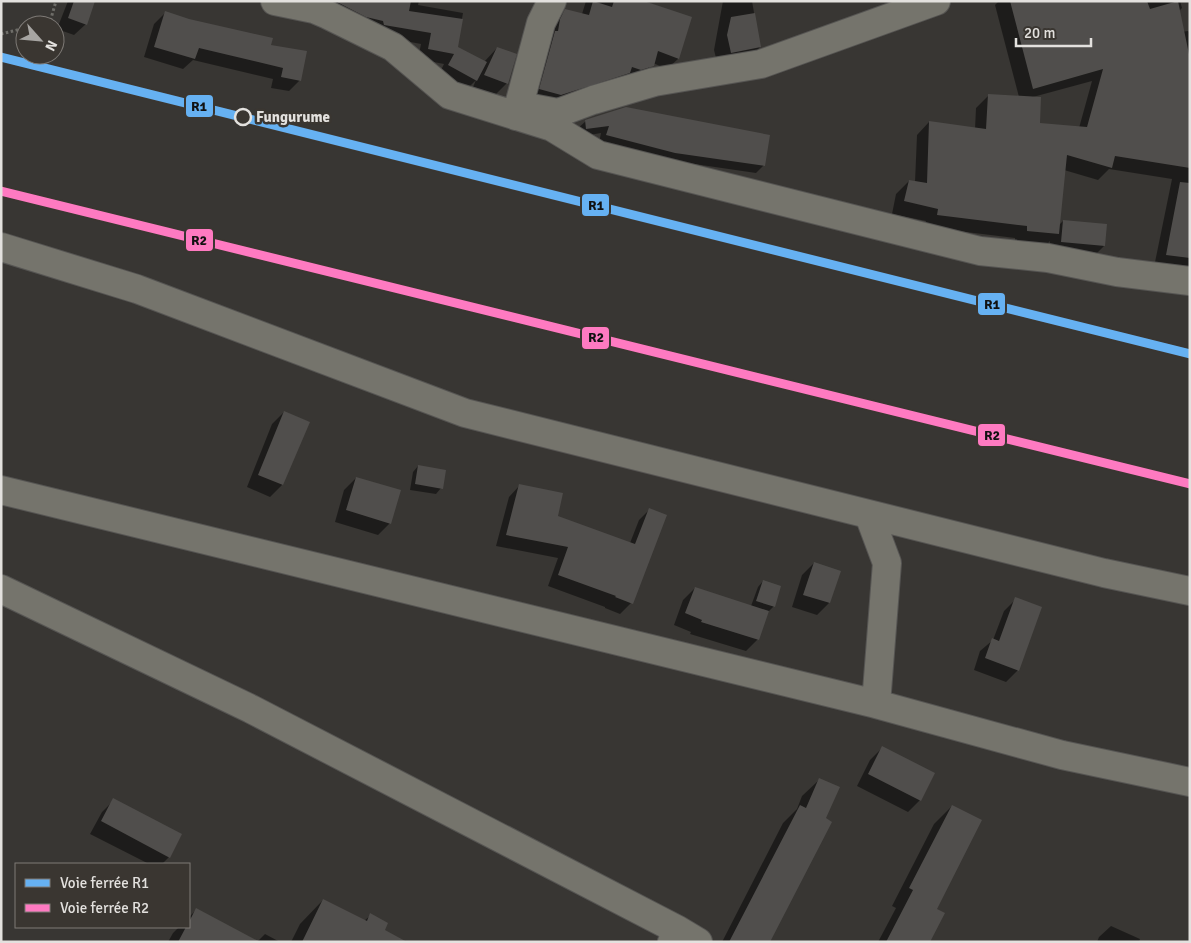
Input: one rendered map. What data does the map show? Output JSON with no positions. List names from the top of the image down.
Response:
{
  "places": ["Fungurume"],
  "lines": ["rail line R1", "rail line R2"],
  "legend": ["Voie ferrée R1", "Voie ferrée R2"],
  "scale_bar": "20 m",
  "north": "bottom right"
}
